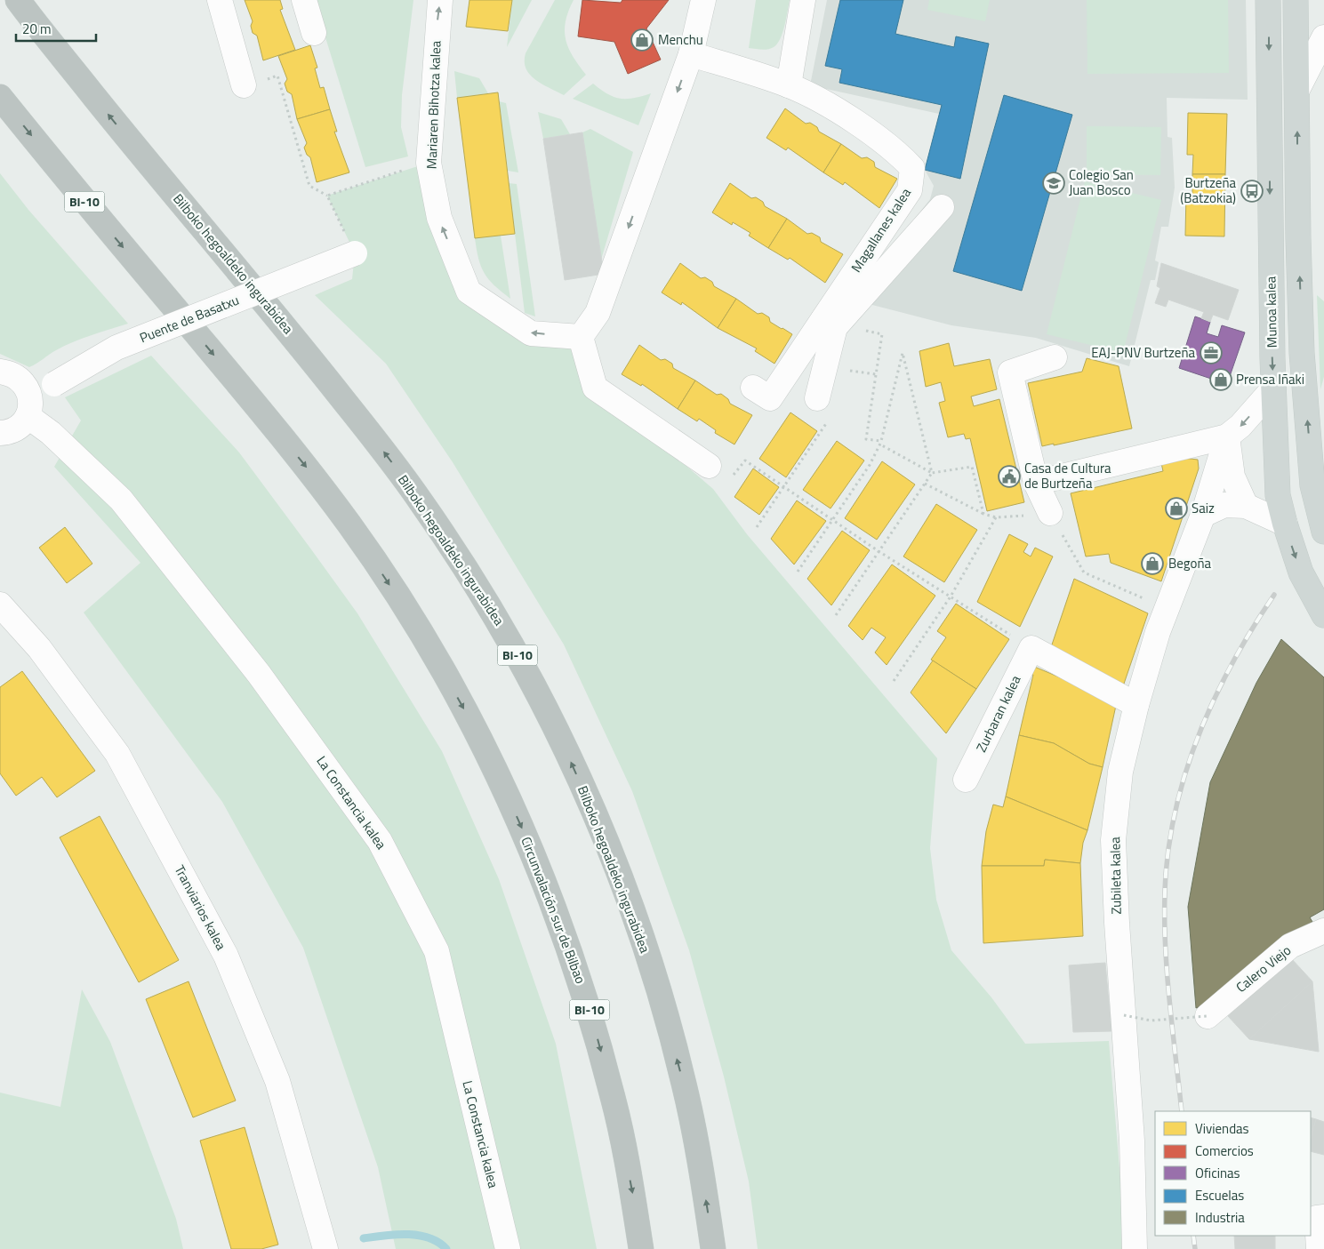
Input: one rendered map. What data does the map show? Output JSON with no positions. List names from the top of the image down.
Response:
{
  "streets": {
    "highway": ["BI-10", "Bilboko hegoaldeko ingurabidea", "Circunvalación sur de Bilbao"],
    "main road": ["Munoa kalea"],
    "street": [
      "Mariaren Bihotza kalea",
      "Magallanes kalea",
      "Puente de Basatxu",
      "Zurbaran kalea",
      "La Constancia kalea",
      "Zubileta kalea",
      "Tranviarios kalea",
      "Calero Viejo"
    ]
  },
  "one_way": ["Mariaren Bihotza kalea", "Bilboko hegoaldeko ingurabidea", "Circunvalación sur de Bilbao"],
  "places": {
    "shop": [
      "Menchu",
      "Prensa Iñaki",
      "Saiz",
      "Begoña"
    ],
    "school or university": ["Colegio San Juan Bosco"],
    "bus stop": ["Burtzeña (Batzokia)"],
    "office": ["EAJ-PNV Burtzeña"],
    "public building": ["Casa de Cultura de Burtzeña"]
  },
  "legend": [
    "Viviendas",
    "Comercios",
    "Oficinas",
    "Escuelas",
    "Industria"
  ],
  "scale_bar": "20 m"
}
